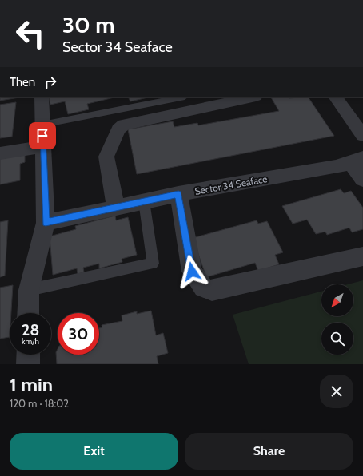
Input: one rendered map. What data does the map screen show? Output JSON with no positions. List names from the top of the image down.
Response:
{
  "streets": {
    "street": ["Sector 34 Seaface"]
  },
  "north": "bottom left",
  "page": {
    "turn": ["30 m", "Sector 34 Seaface"],
    "then": "Then",
    "speed": "28 km/h",
    "limit": "30",
    "heading": ["1 min", "120 m · 18:02"],
    "buttons": ["Exit", "Share"]
  }
}
